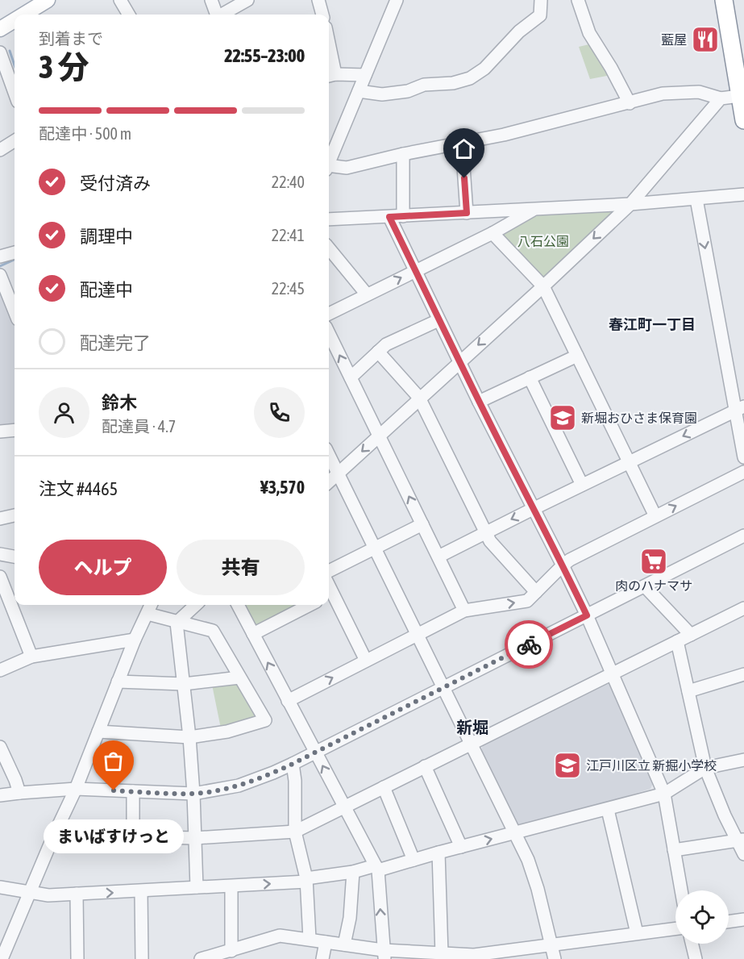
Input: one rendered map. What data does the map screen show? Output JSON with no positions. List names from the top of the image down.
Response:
{
  "districts": ["春江町一丁目", "新堀"],
  "parks": ["八石公園"],
  "places": {
    "restaurant": ["藍屋"],
    "school or university": ["新堀おひさま保育園", "江戸川区立 新掘小学校"],
    "supermarket": ["肉のハナマサ"],
    "other": ["まいばすけっと"]
  },
  "page": {
    "heading": ["3 分", "到着まで", "22:55–23:00"],
    "panel": [
      "鈴木",
      "配達員 · 4.7",
      "注文 #4465",
      "¥3,570"
    ],
    "bar": "配達中 · 500 m",
    "list": [
      ["受付済み", "22:40"],
      ["調理中", "22:41"],
      ["配達中", "22:45"],
      "配達完了"
    ],
    "buttons": ["ヘルプ", "共有"],
    "bubble": "まいばすけっと"
  }
}
